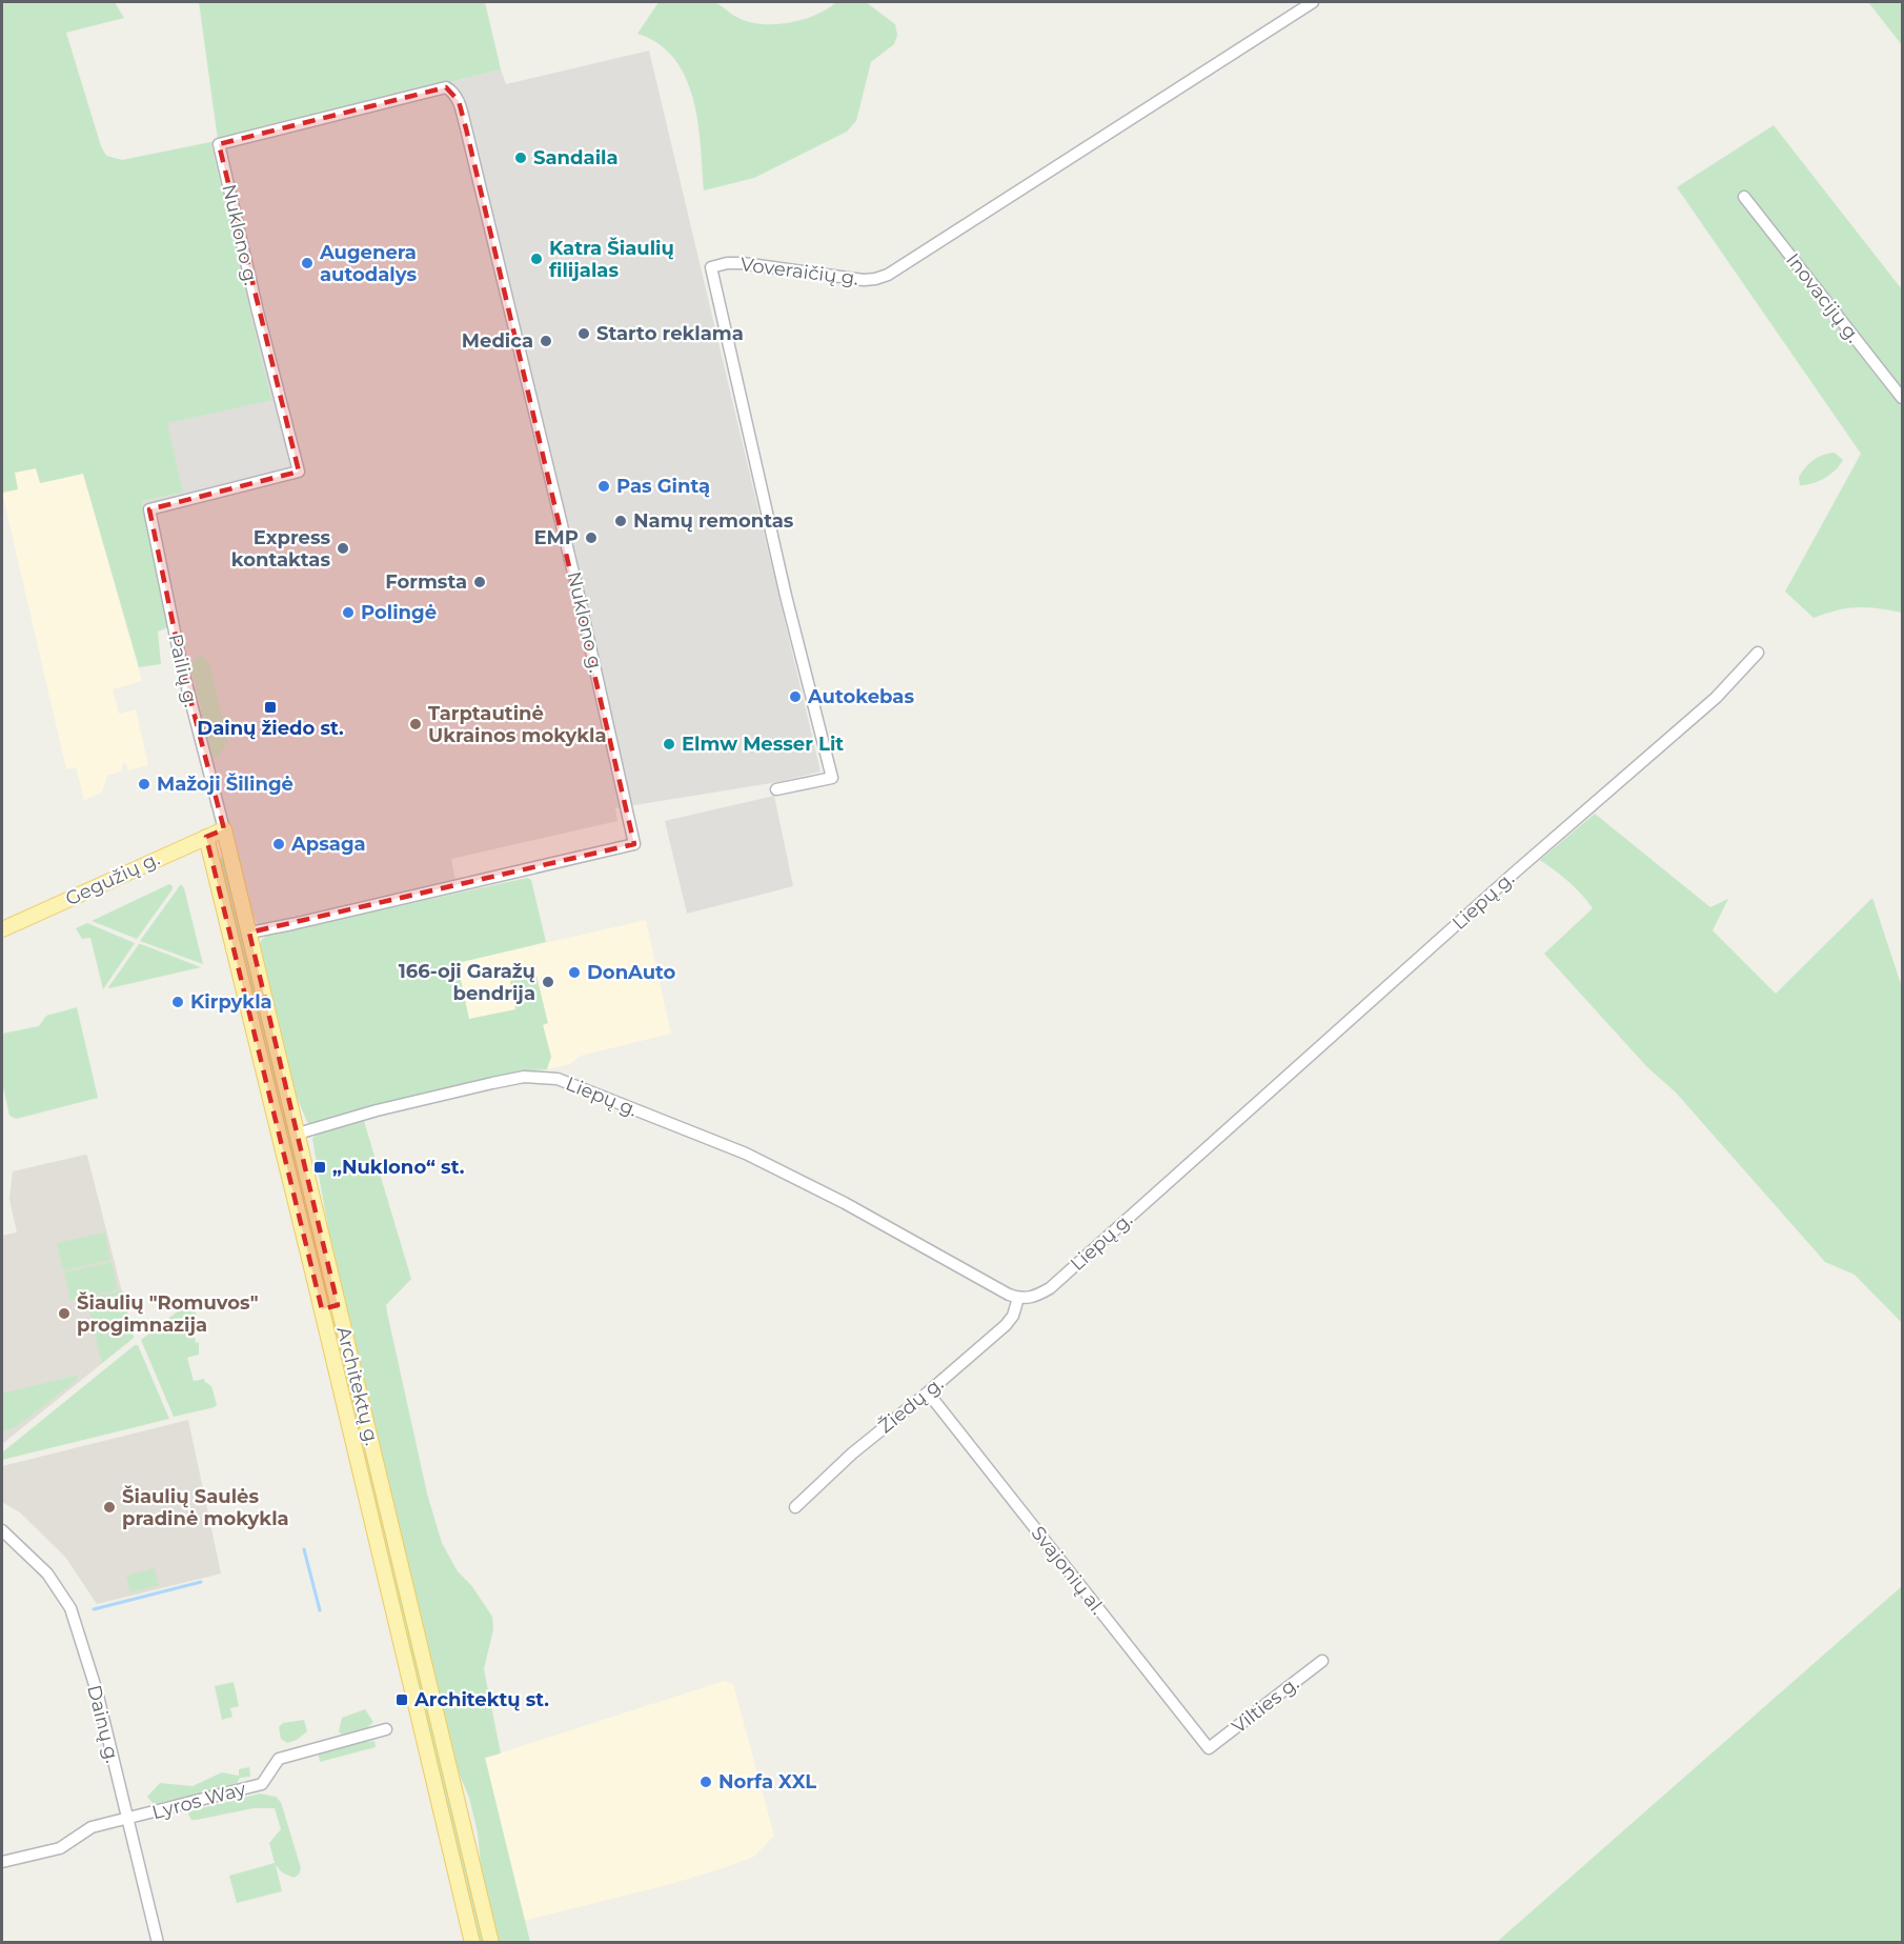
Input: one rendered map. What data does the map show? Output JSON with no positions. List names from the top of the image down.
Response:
{
  "streets": {
    "main road": ["Gegužių g.", "Architektų g."],
    "street": [
      "Nuklono g.",
      "Voveraičių g.",
      "Inovacijų g.",
      "Pailių g.",
      "Liepų g.",
      "Žiedų g.",
      "Svajonių al.",
      "Vilties g.",
      "Dainų g.",
      "Lyros Way"
    ]
  },
  "crossings": [
    ["Nuklono g.", "Pailių g."],
    ["Nuklono g.", "Architektų g."],
    ["Pailių g.", "Gegužių g."],
    ["Pailių g.", "Architektų g."],
    ["Gegužių g.", "Architektų g."],
    ["Liepų g.", "Architektų g."],
    ["Liepų g.", "Žiedų g."],
    ["Žiedų g.", "Svajonių al."],
    ["Svajonių al.", "Vilties g."],
    ["Dainų g.", "Lyros Way"]
  ],
  "places": {
    "other": [
      "Sandaila",
      "Katra Šiaulių filijalas",
      "Augenera autodalys",
      "Starto reklama",
      "Medica",
      "Pas Gintą",
      "Namų remontas",
      "EMP",
      "Express kontaktas",
      "Formsta",
      "Polingė",
      "Autokebas",
      "Tarptautinė Ukrainos mokykla",
      "Elmw Messer Lit",
      "Mažoji Šilingė",
      "Apsaga",
      "DonAuto",
      "166-oji Garažų bendrija",
      "Kirpykla",
      "Šiaulių \"Romuvos\" progimnazija",
      "Šiaulių Saulės pradinė mokykla",
      "Norfa XXL"
    ],
    "transit": ["Dainų žiedo st.", "„Nuklono“ st.", "Architektų st."]
  }
}
